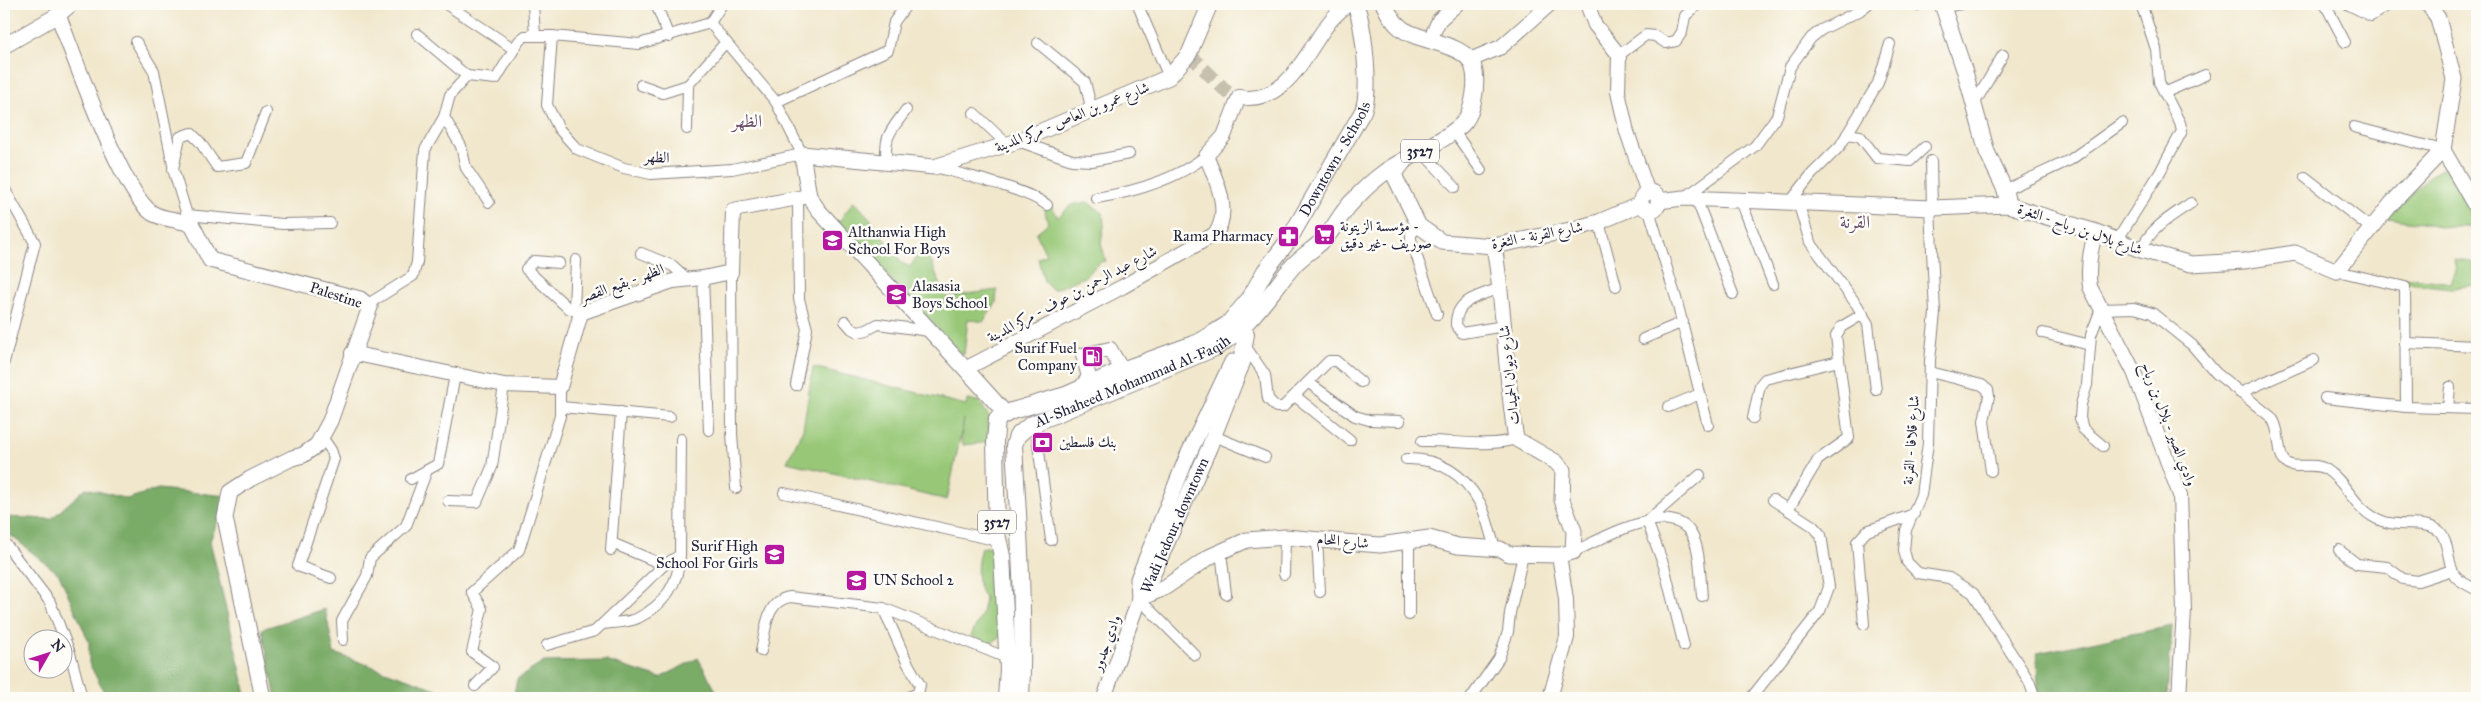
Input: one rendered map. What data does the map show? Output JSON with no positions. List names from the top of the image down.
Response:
{
  "streets": {
    "main road": [
      "شارع عمرو بن العاص - مركز المدينة",
      "3527",
      "Downtown - Schools",
      "شارع بلال بن رباح - الثغرة",
      "شارع القرنة - الثغرة",
      "Palestine",
      "شارع ديوان الحميدات",
      "Al-Shaheed Mohammad Al-Faqih",
      "Wadi Jedour, downtown",
      "شارع اللحام"
    ],
    "street": [
      "الظهر",
      "الظهر - بقيع القصر",
      "شارع عبد الرحمن بن عوف - مركز المدينة",
      "وادي الصير - بلال بن رباح",
      "شارع قلافا - القرنة",
      "وادي جدور"
    ]
  },
  "crossings": [
    ["شارع عمرو بن العاص - مركز المدينة", "الظهر"],
    ["3527", "Al-Shaheed Mohammad Al-Faqih"],
    ["3527", "Wadi Jedour, downtown"],
    ["Downtown - Schools", "Al-Shaheed Mohammad Al-Faqih"],
    ["شارع بلال بن رباح - الثغرة", "شارع القرنة - الثغرة"],
    ["شارع بلال بن رباح - الثغرة", "وادي الصير - بلال بن رباح"],
    ["شارع بلال بن رباح - الثغرة", "شارع قلافا - القرنة"],
    ["شارع القرنة - الثغرة", "شارع ديوان الحميدات"],
    ["شارع ديوان الحميدات", "شارع اللحام"],
    ["Wadi Jedour, downtown", "شارع اللحام"],
    ["Wadi Jedour, downtown", "وادي جدور"],
    ["شارع اللحام", "وادي جدور"]
  ],
  "districts": ["الظهر", "القرنة"],
  "places": {
    "supermarket": ["مؤسسة الزيتونة - صوريف -غير دقيق"],
    "pharmacy": ["Rama Pharmacy"],
    "school or university": [
      "Althanwia High School For Boys",
      "Alasasia Boys School",
      "Surif High School For Girls",
      "UN School 2"
    ],
    "fuel station": ["Surif Fuel Company"],
    "bank": ["بنك فلسطين"]
  },
  "north": "top right"
}
